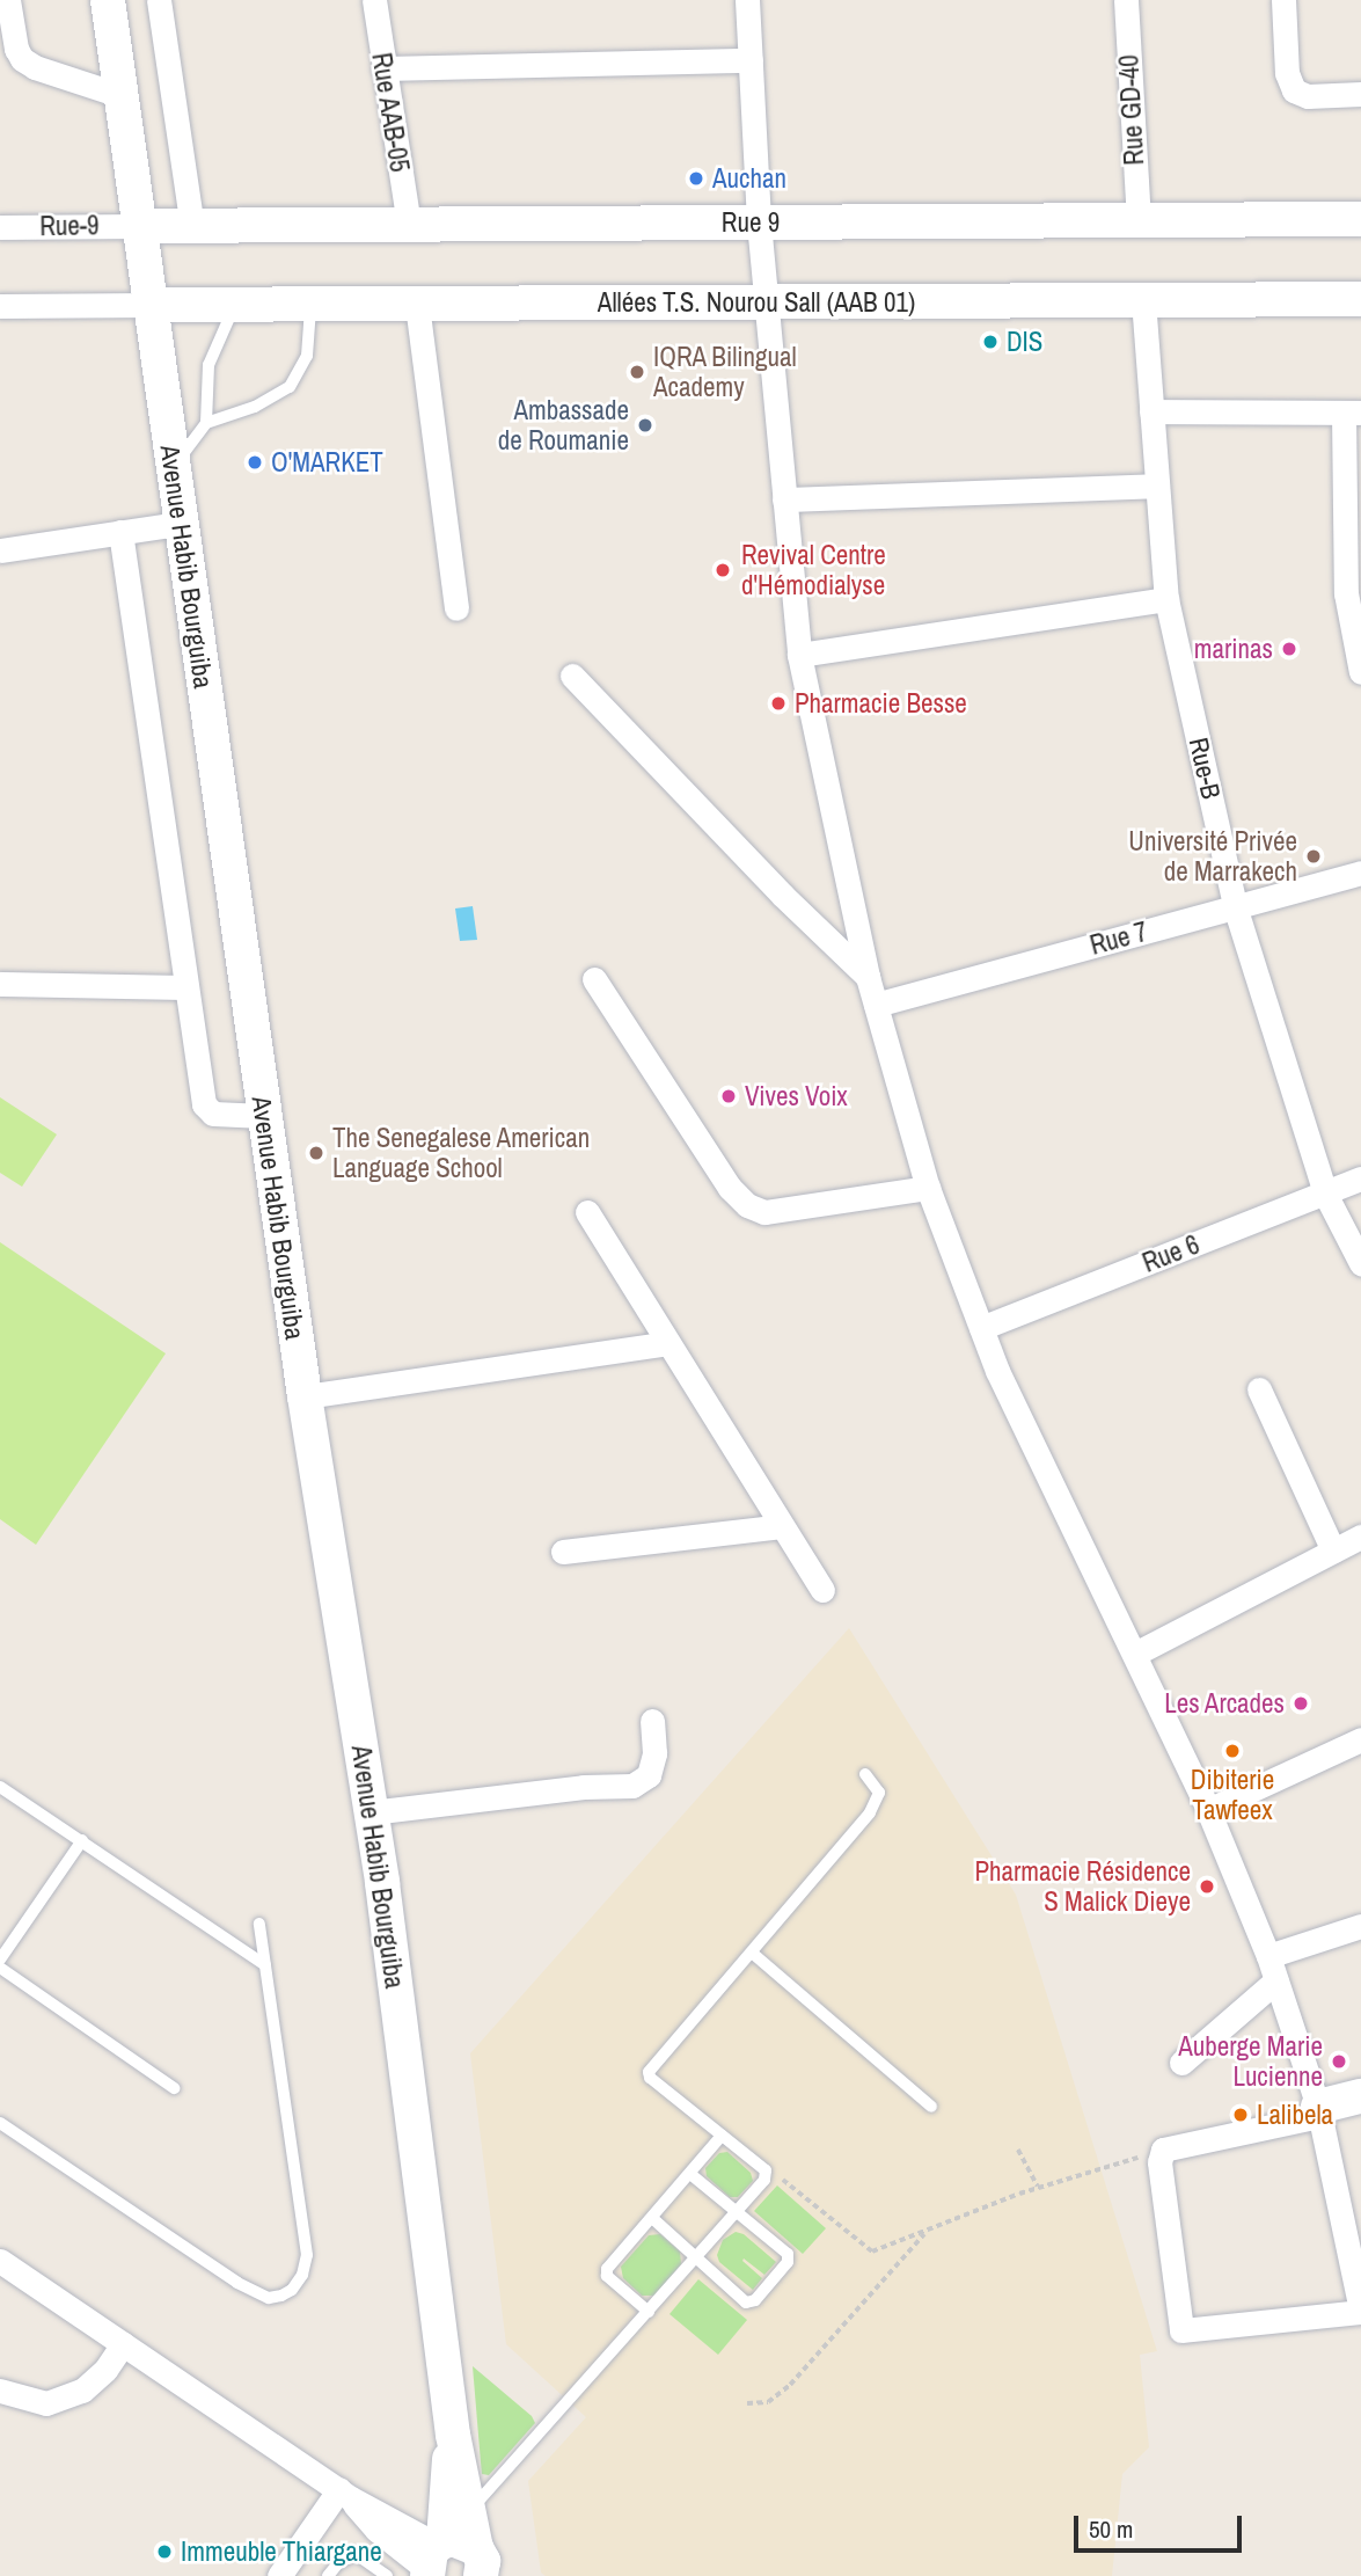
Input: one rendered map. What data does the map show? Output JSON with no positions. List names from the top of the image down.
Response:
{
  "streets": {
    "main road": ["Rue 9", "Allées T.S. Nourou Sall (AAB 01)", "Avenue Habib Bourguiba"],
    "street": [
      "Rue GD-40",
      "Rue AAB-05",
      "Rue-9",
      "Rue-B",
      "Rue 7",
      "Rue 6"
    ]
  },
  "crossings": [
    ["Rue GD-40", "Rue 9"],
    ["Rue AAB-05", "Rue 9"],
    ["Rue 9", "Rue-9"],
    ["Rue 9", "Avenue Habib Bourguiba"],
    ["Rue-9", "Avenue Habib Bourguiba"],
    ["Allées T.S. Nourou Sall (AAB 01)", "Avenue Habib Bourguiba"],
    ["Allées T.S. Nourou Sall (AAB 01)", "Rue-B"],
    ["Rue-B", "Rue 7"],
    ["Rue-B", "Rue 6"]
  ],
  "places": [
    "Auchan",
    "DIS",
    "IQRA Bilingual Academy",
    "Ambassade de Roumanie",
    "O'MARKET",
    "Revival Centre d'Hémodialyse",
    "marinas",
    "Pharmacie Besse",
    "Université Privée de Marrakech",
    "Vives Voix",
    "The Senegalese American Language School",
    "Les Arcades",
    "Dibiterie Tawfeex",
    "Pharmacie Résidence S Malick Dieye",
    "Auberge Marie Lucienne",
    "Lalibela",
    "Immeuble Thiargane"
  ],
  "scale_bar": "50 m"
}
